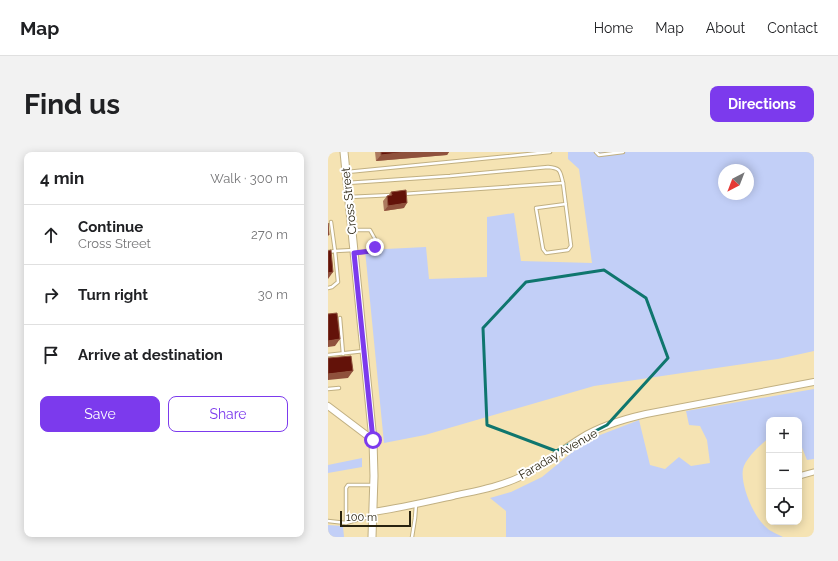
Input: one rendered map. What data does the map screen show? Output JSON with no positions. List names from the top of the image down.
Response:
{
  "streets": {
    "main road": ["Cross Street"],
    "street": ["Faraday Avenue"]
  },
  "crossings": [
    ["Cross Street", "Faraday Avenue"]
  ],
  "scale_bar": "100 m",
  "north": "bottom left",
  "page": {
    "header": "Map",
    "nav": [
      "Home",
      "Map",
      "About",
      "Contact"
    ],
    "buttons": [
      "Directions",
      ["Save", "Share"]
    ],
    "title": "Find us",
    "heading": ["4 min", "Walk · 300 m"],
    "list": [
      ["Continue", "Cross Street", "270 m"],
      ["Turn right", "30 m"],
      "Arrive at destination"
    ],
    "map_buttons": ["+", "−"],
    "scale": "100 m"
  }
}
